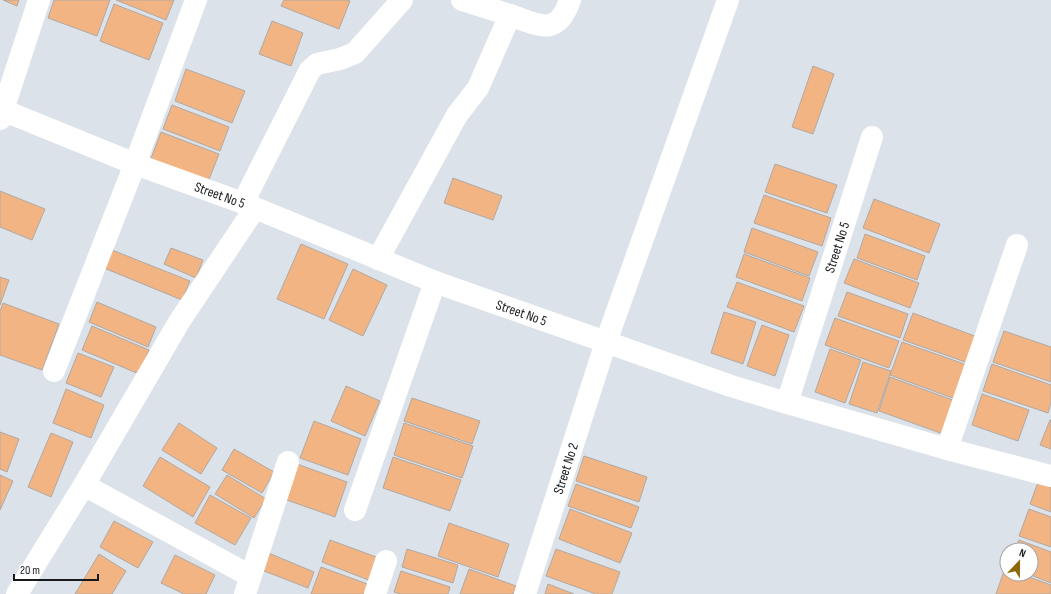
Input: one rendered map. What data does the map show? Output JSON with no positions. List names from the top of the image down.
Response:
{
  "streets": {
    "street": ["Street No 5", "Street No 2"]
  },
  "crossings": [
    ["Street No 5", "Street No 2"]
  ],
  "scale_bar": "20 m",
  "north": "top"
}
